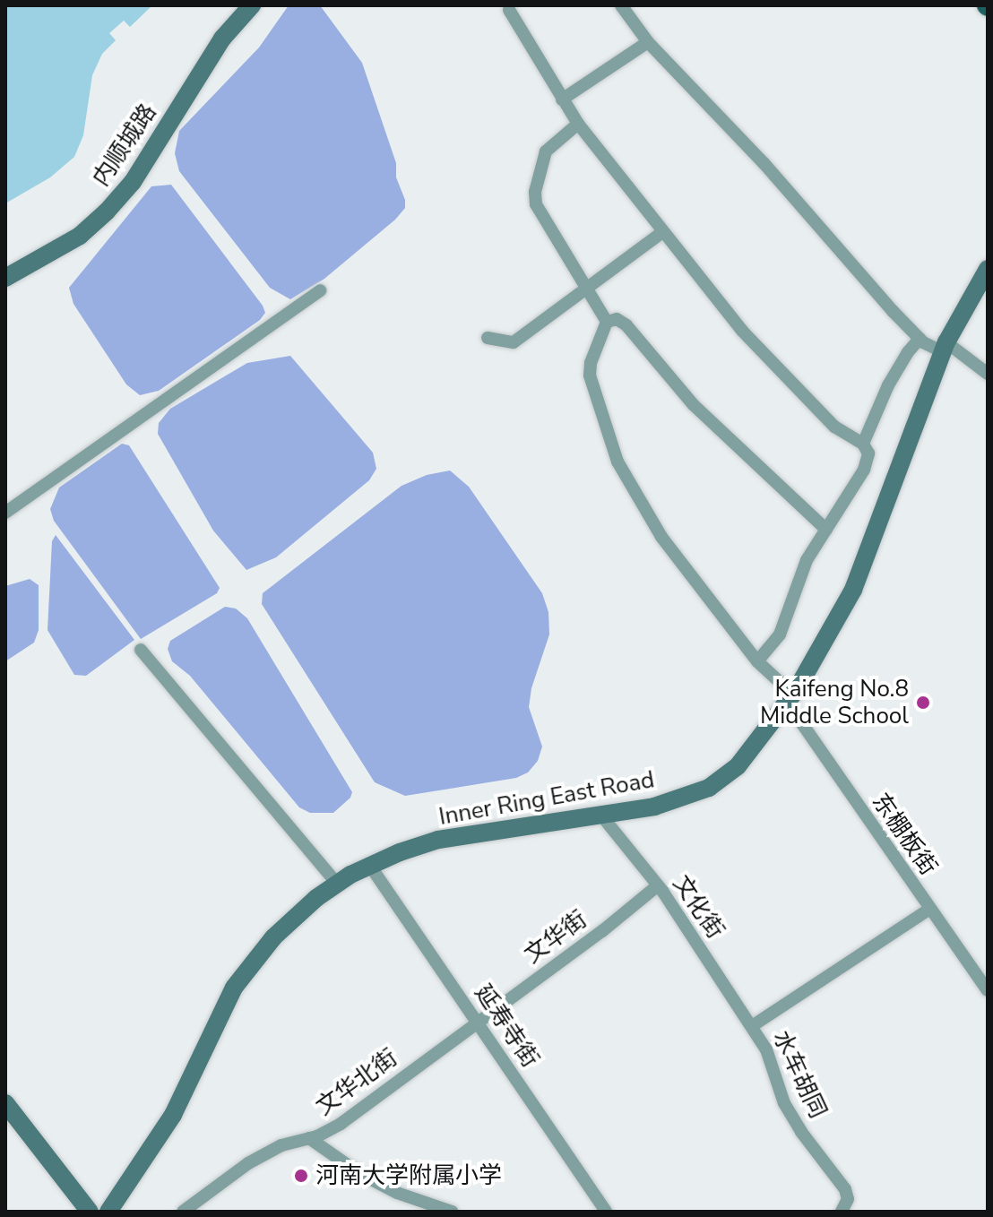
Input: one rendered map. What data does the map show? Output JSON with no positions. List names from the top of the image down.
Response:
{
  "streets": {
    "street": [
      "内顺城路",
      "Inner Ring East Road",
      "东棚板街",
      "文化街",
      "文华街",
      "延寿寺街",
      "水车胡同",
      "文华北街"
    ]
  },
  "crossings": [
    ["Inner Ring East Road", "东棚板街"],
    ["Inner Ring East Road", "文化街"],
    ["Inner Ring East Road", "延寿寺街"],
    ["文化街", "文华街"],
    ["文化街", "水车胡同"],
    ["文华街", "延寿寺街"],
    ["文华街", "文华北街"],
    ["延寿寺街", "文华北街"]
  ],
  "places": ["Kaifeng No.8 Middle School", "河南大学附属小学"]
}
